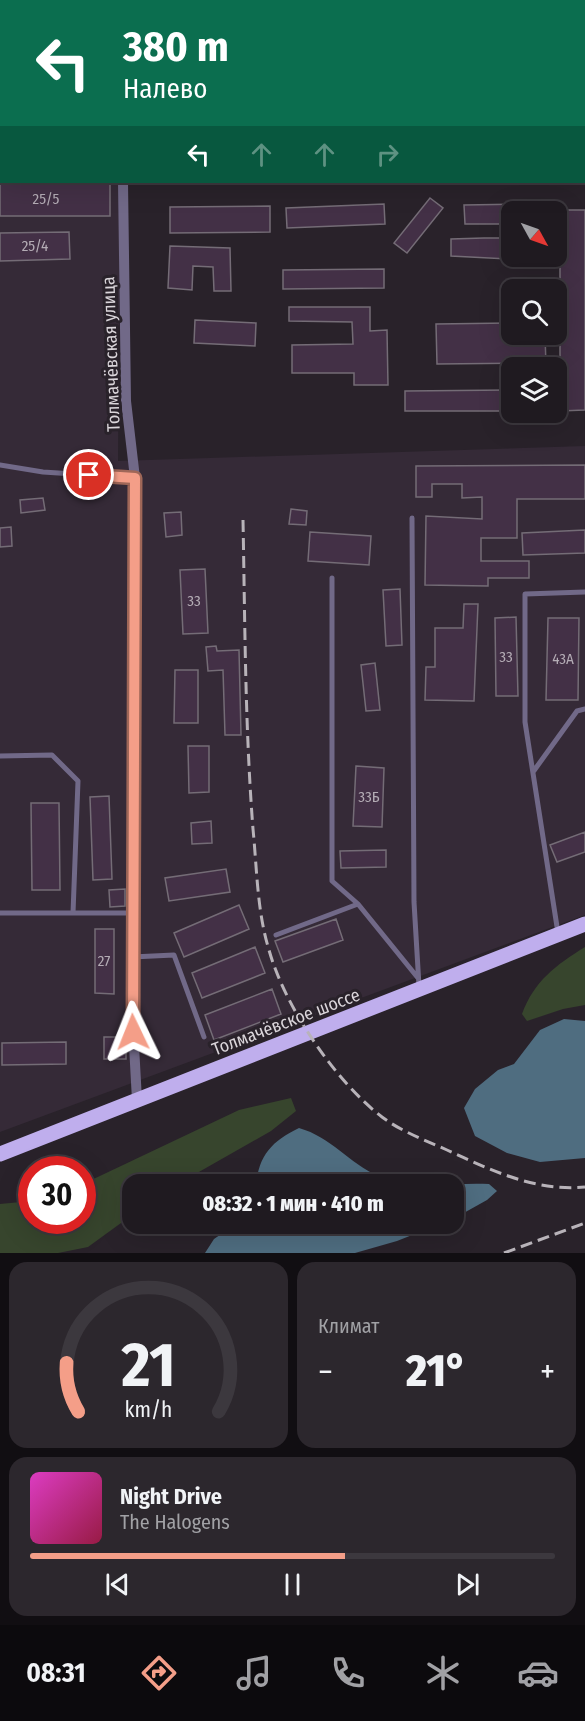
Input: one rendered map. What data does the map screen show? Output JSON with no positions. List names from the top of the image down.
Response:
{
  "streets": {
    "main road": ["Толмачёвское шоссе"],
    "street": ["Толмачёвская улица"]
  },
  "crossings": [
    ["Толмачёвская улица", "Толмачёвское шоссе"]
  ],
  "house_numbers": [
    "25/5",
    "25/4",
    "33",
    "33",
    "43А",
    "33Б",
    "27"
  ],
  "north": "bottom right",
  "page": {
    "turn": ["380 m", "Налево"],
    "limit": "30",
    "trip": "08:32 · 1 мин · 410 m",
    "tile": "Климат",
    "heat": ["−", "21°", "+"],
    "song": ["Night Drive", "The Halogens"],
    "tabs": "08:31",
    "gauge": ["21", "km/h"]
  }
}
